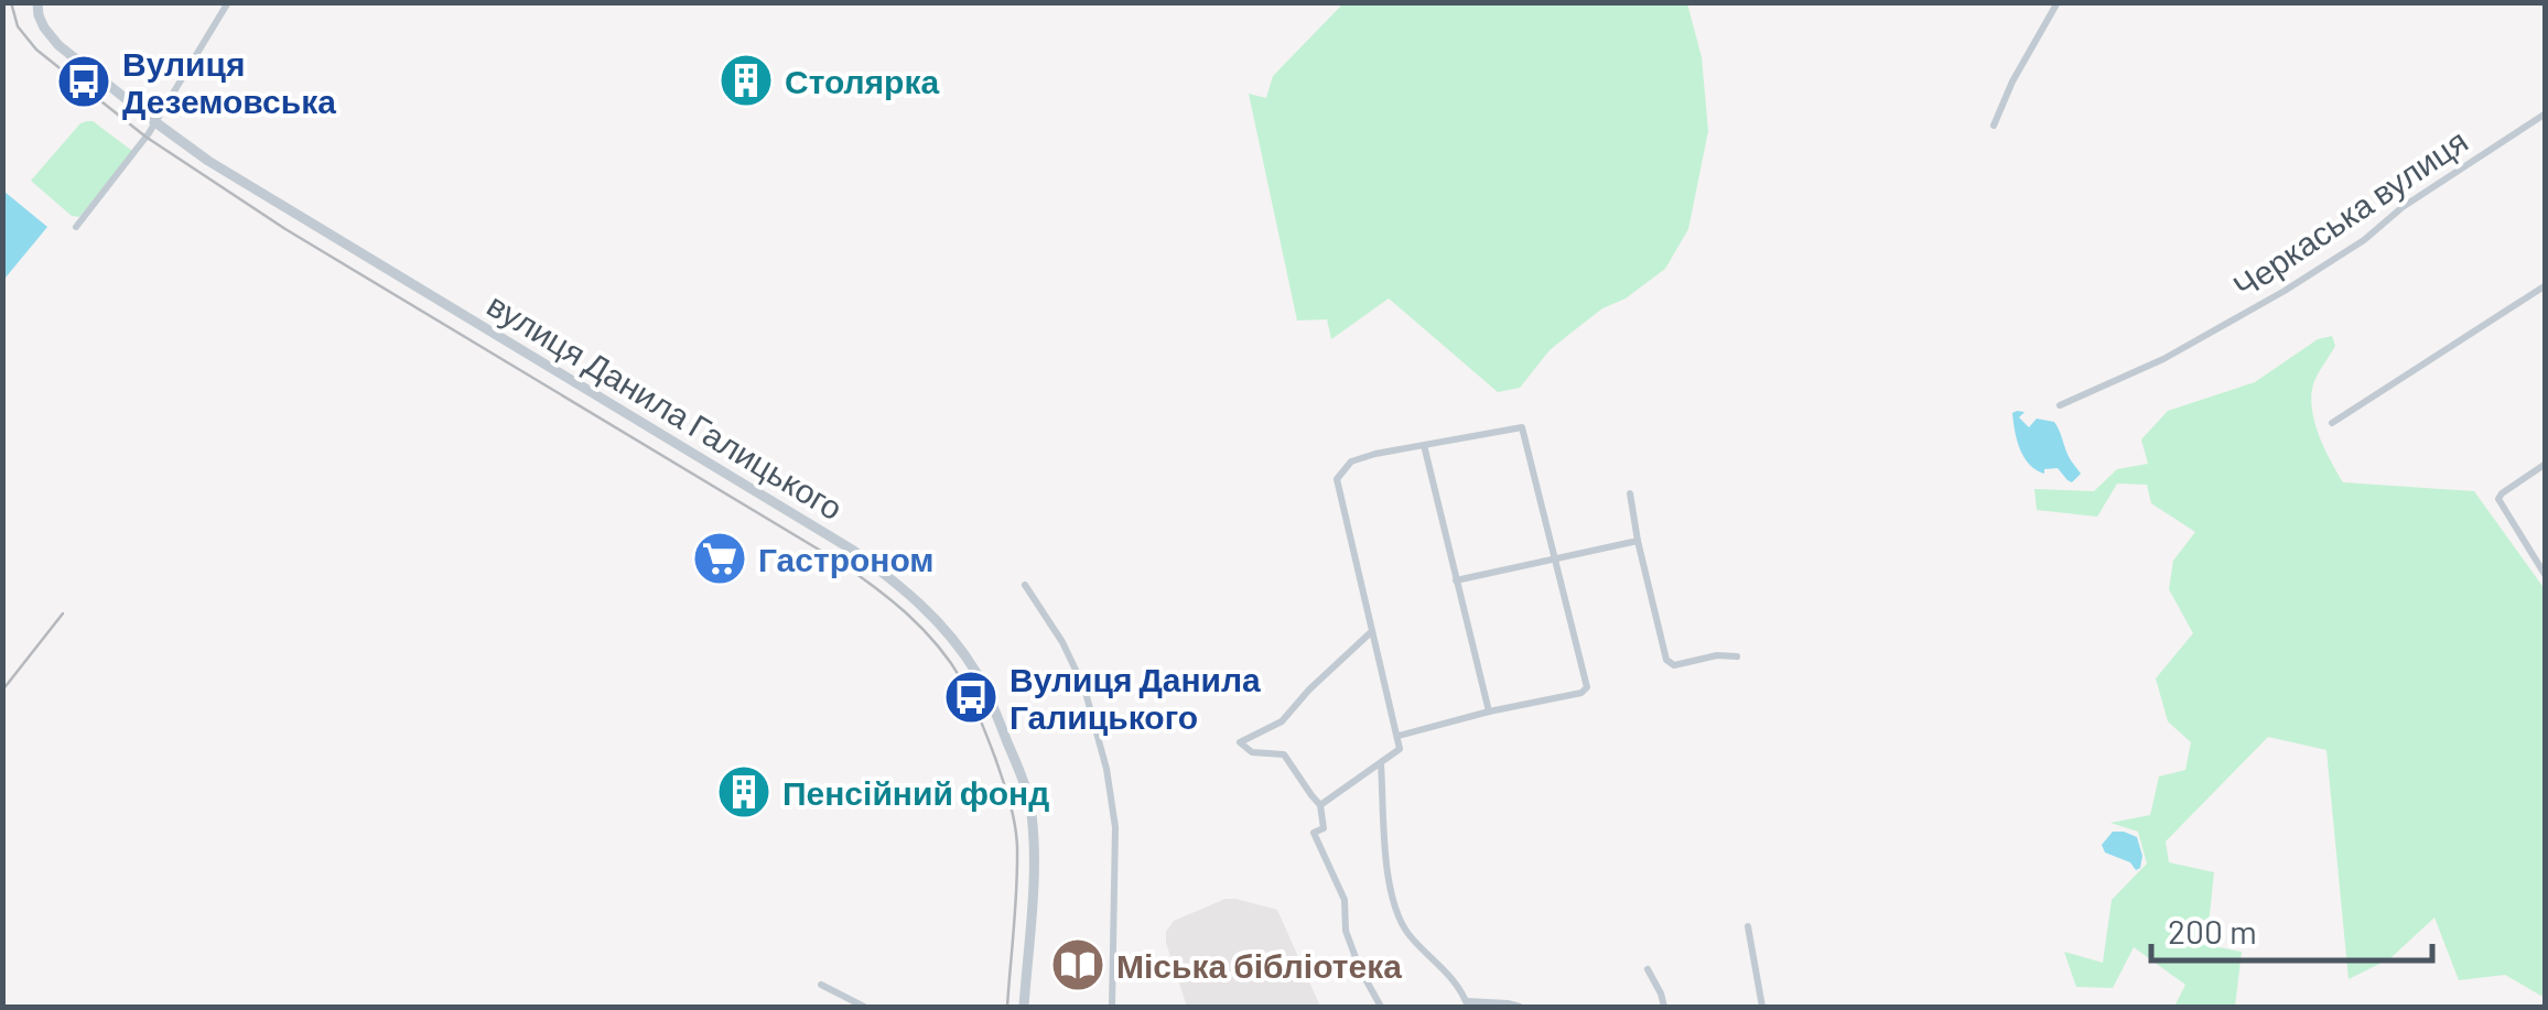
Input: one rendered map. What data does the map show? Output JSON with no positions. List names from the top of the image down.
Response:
{
  "streets": {
    "street": ["Черкаська вулиця", "вулиця Данила Галицького"]
  },
  "places": {
    "building": ["Столярка", "Пенсійний фонд"],
    "bus stop": ["Вулиця Деземовська", "Вулиця Данила Галицького"],
    "supermarket": ["Гастроном"],
    "library": ["Міська бібліотека"]
  },
  "scale_bar": "200 m"
}
